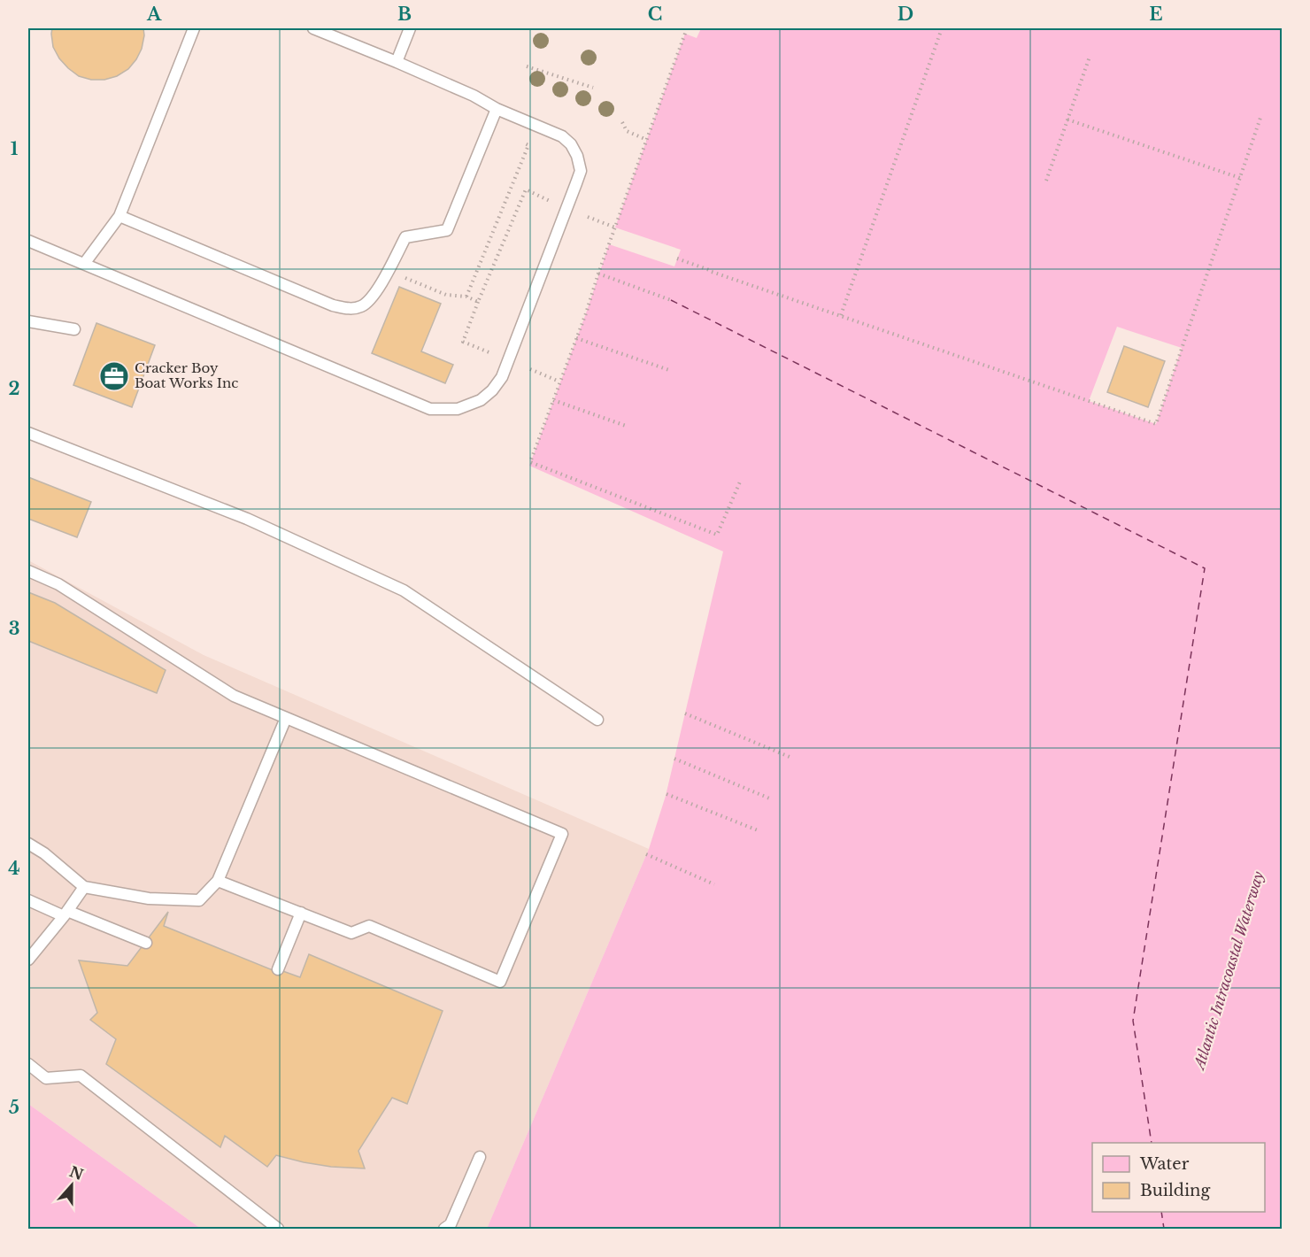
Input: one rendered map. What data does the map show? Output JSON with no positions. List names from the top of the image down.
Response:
{
  "water": ["Atlantic Intracoastal Waterway"],
  "places": {
    "office": ["Cracker Boy Boat Works Inc"]
  },
  "legend": ["Water", "Building"],
  "north": "top",
  "grid": {
    "columns": [
      "A",
      "B",
      "C",
      "D",
      "E"
    ],
    "rows": [
      "1",
      "2",
      "3",
      "4",
      "5"
    ]
  }
}
